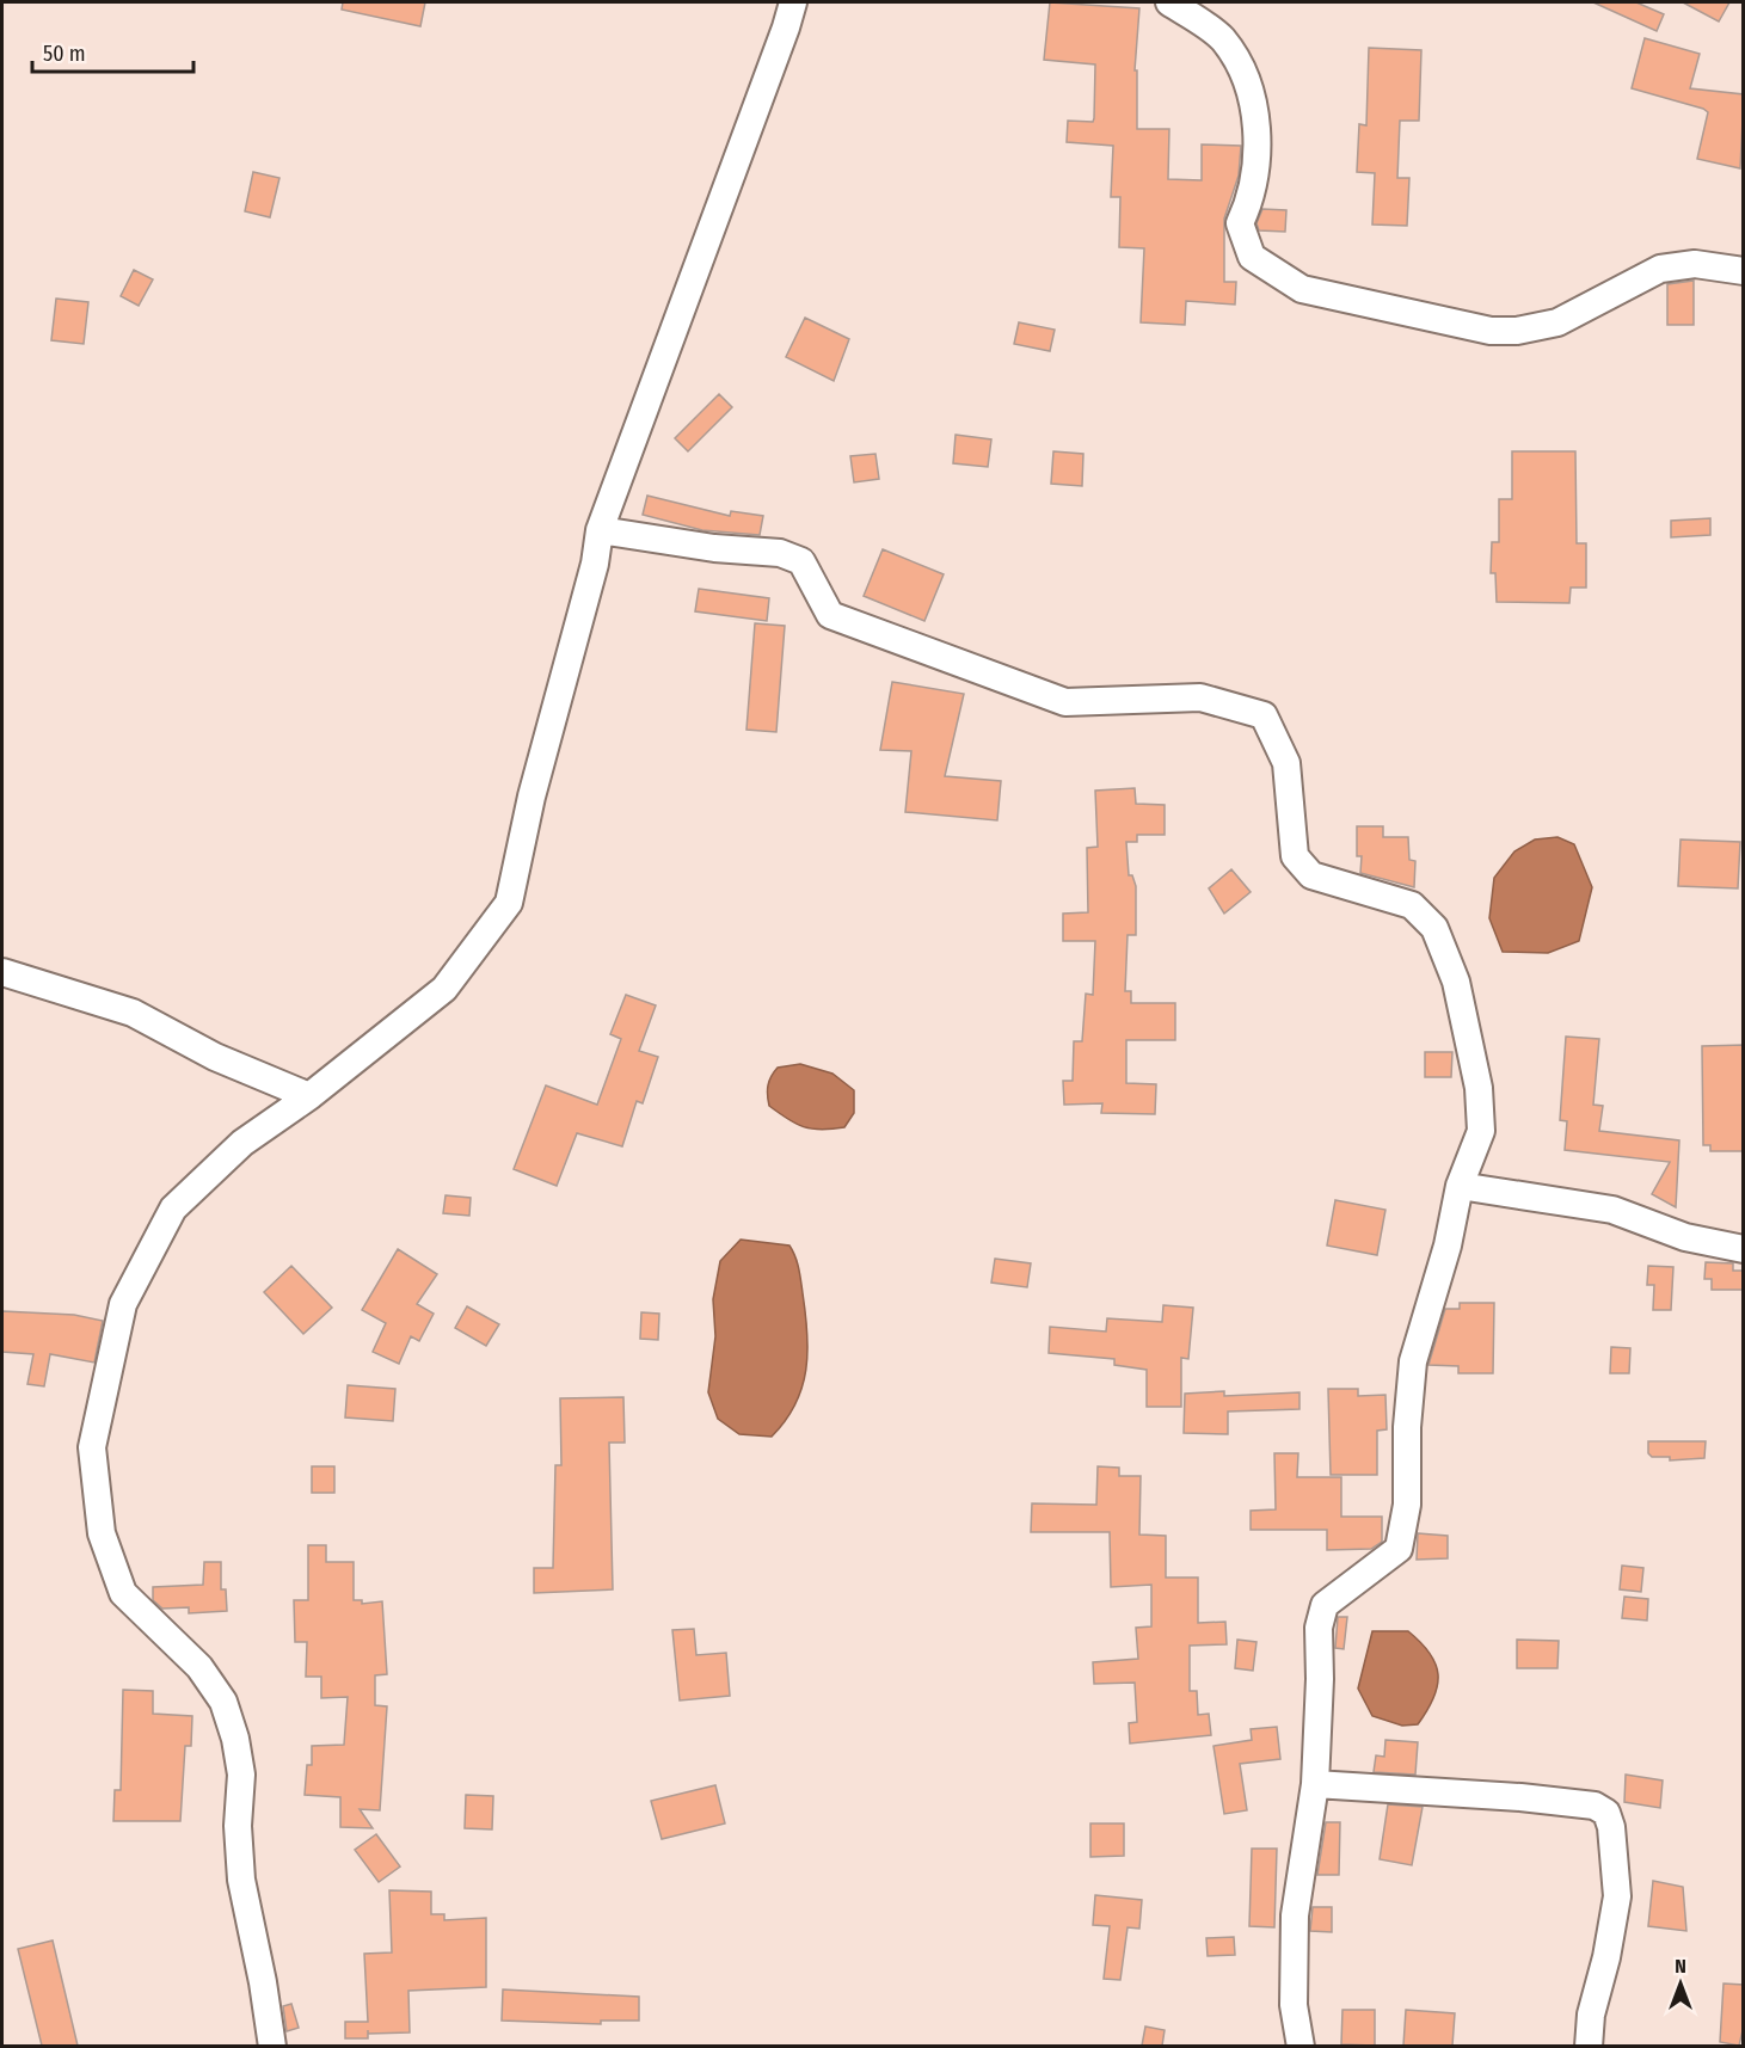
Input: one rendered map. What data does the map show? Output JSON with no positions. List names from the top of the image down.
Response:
{
  "scale_bar": "50 m",
  "north": "top"
}
